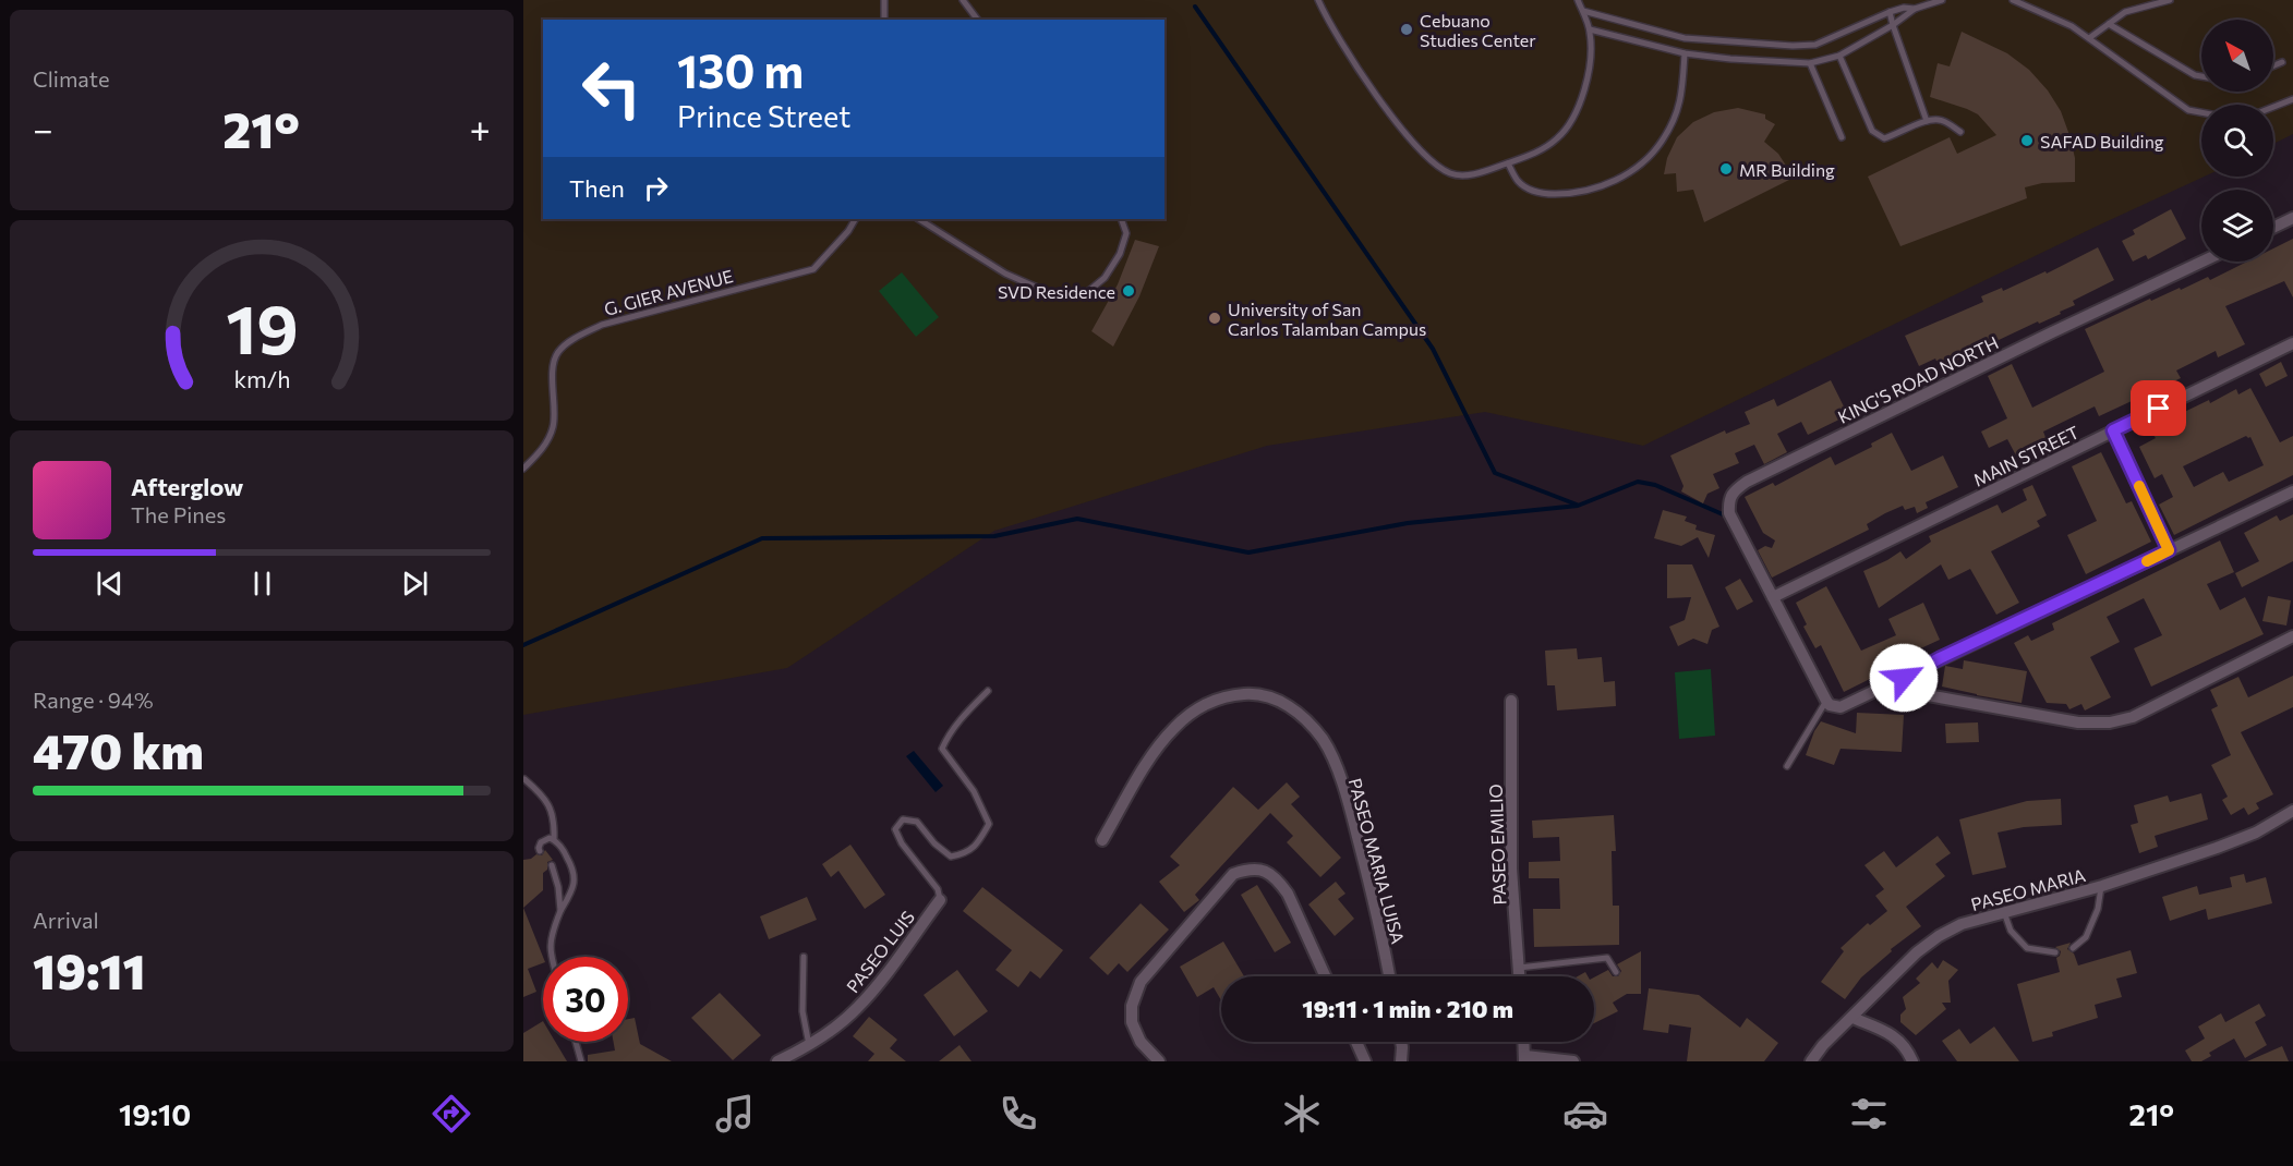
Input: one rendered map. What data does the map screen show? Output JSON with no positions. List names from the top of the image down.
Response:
{
  "streets": {
    "street": [
      "KING'S ROAD NORTH",
      "MAIN STREET",
      "PASEO EMILIO",
      "PASEO MARIA LUISA",
      "PASEO MARIA",
      "PASEO LUIS"
    ],
    "lane": ["G. GIER AVENUE"]
  },
  "crossings": [
    ["KING'S ROAD NORTH", "MAIN STREET"]
  ],
  "places": [
    "Cebuano Studies Center",
    "SAFAD Building",
    "MR Building",
    "SVD Residence",
    "University of San Carlos Talamban Campus"
  ],
  "north": "top left",
  "page": {
    "tile": [
      "Climate",
      ["Range · 94%", "470 km"],
      ["Arrival", "19:11"]
    ],
    "turn": ["130 m", "Prince Street"],
    "heat": ["−", "21°", "+"],
    "then": "Then",
    "song": ["Afterglow", "The Pines"],
    "limit": "30",
    "trip": "19:11 · 1 min · 210 m",
    "tabs": ["19:10", "21°"],
    "gauge": ["19", "km/h"]
  }
}
